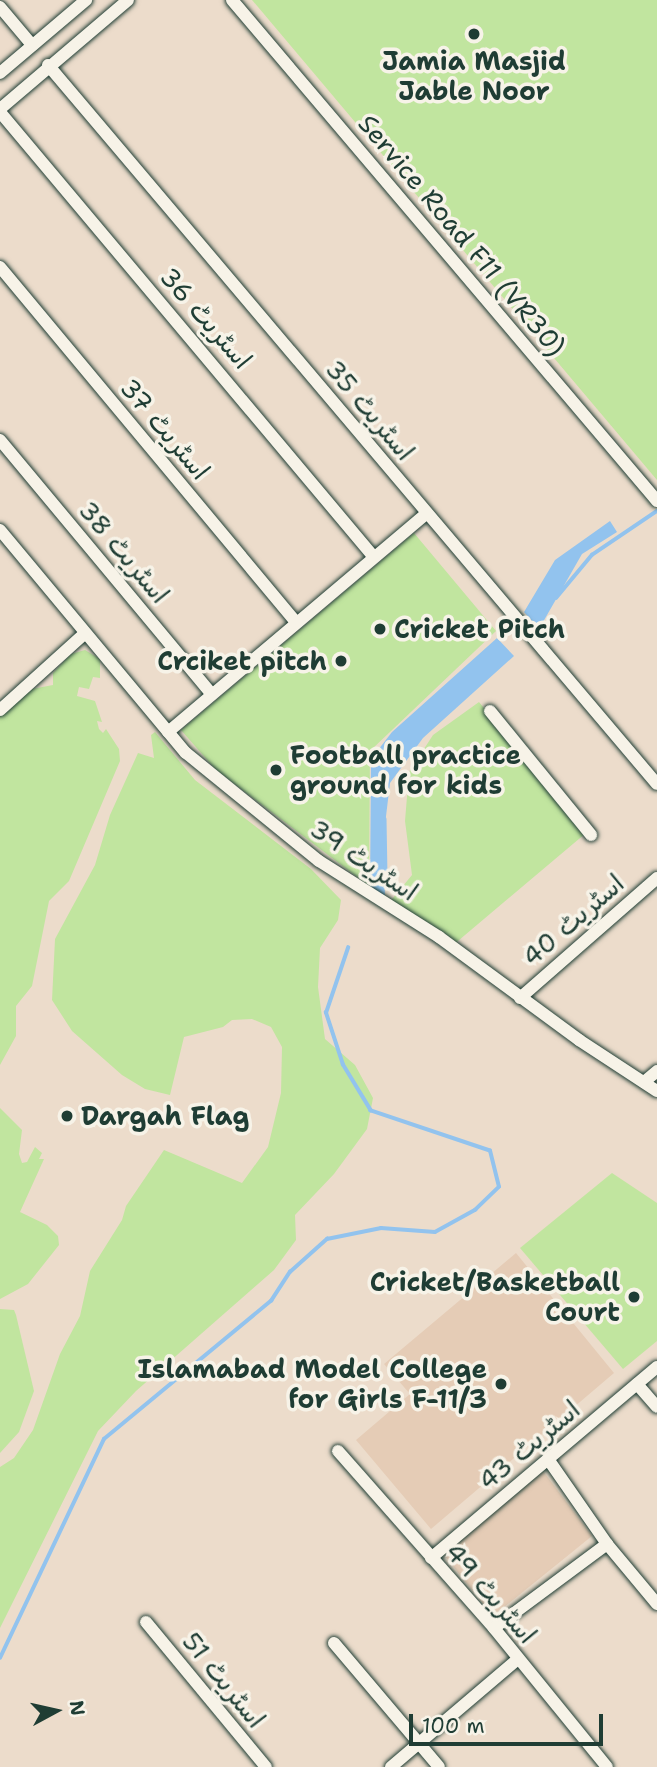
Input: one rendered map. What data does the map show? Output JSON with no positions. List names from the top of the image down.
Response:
{
  "streets": {
    "street": [
      "Service Road F11 (VR30)",
      "اسٹریٹ 36",
      "اسٹریٹ 35",
      "اسٹریٹ 37",
      "اسٹریٹ 38",
      "اسٹریٹ 39",
      "اسٹریٹ 40",
      "اسٹریٹ 43",
      "اسٹریٹ 49",
      "اسٹریٹ 51"
    ]
  },
  "crossings": [
    ["اسٹریٹ 39", "اسٹریٹ 40"],
    ["اسٹریٹ 43", "اسٹریٹ 49"]
  ],
  "places": [
    "Jamia Masjid Jable Noor",
    "Cricket Pitch",
    "Crciket pitch",
    "Football practice ground for kids",
    "Dargah Flag",
    "Cricket/Basketball Court",
    "Islamabad Model College for Girls F-11/3"
  ],
  "scale_bar": "100 m",
  "north": "right"
}
